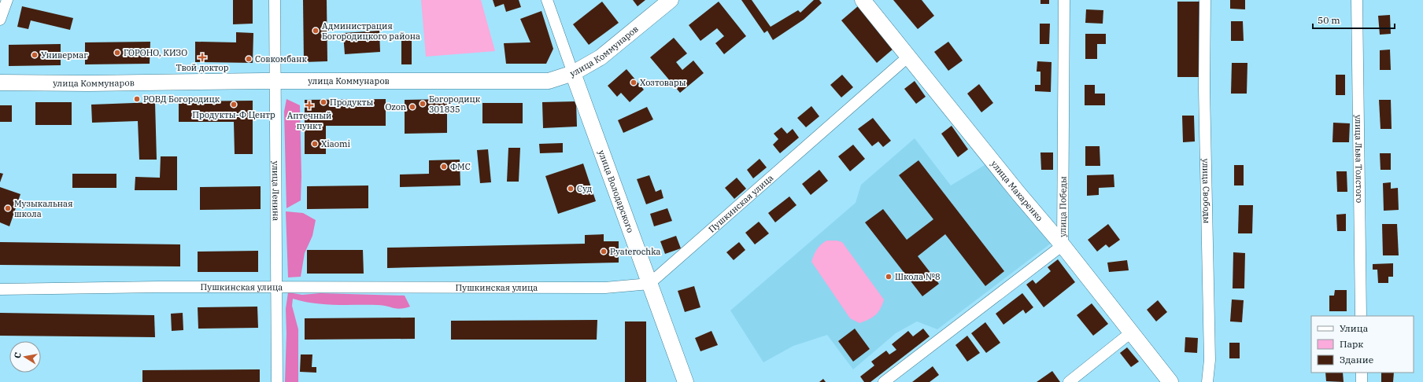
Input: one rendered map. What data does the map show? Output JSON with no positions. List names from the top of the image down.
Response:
{
  "streets": {
    "main road": ["улица Коммунаров", "улица Володарского", "улица Макаренко"],
    "street": [
      "улица Льва Толстого",
      "улица Ленина",
      "улица Свободы",
      "Пушкинская улица",
      "улица Победы"
    ]
  },
  "crossings": [
    ["улица Коммунаров", "улица Ленина"],
    ["улица Коммунаров", "улица Володарского"],
    ["улица Ленина", "Пушкинская улица"],
    ["улица Володарского", "Пушкинская улица"],
    ["улица Макаренко", "Пушкинская улица"],
    ["улица Макаренко", "улица Победы"]
  ],
  "places": {
    "other": [
      "Администрация Богородицкого района",
      "ГОРОНО, КИЗО",
      "Универмаг",
      "Совкомбанк",
      "Хозтовары",
      "РОВД Богородицк",
      "Продукты",
      "Богородицк 301835",
      "Продукты-Ф Центр",
      "Ozon",
      "Xiaomi",
      "ФМС",
      "Суд",
      "Музыкальная школа",
      "Pyaterochka",
      "Школа №8"
    ],
    "health": ["Твой доктор", "Аптечный пункт"]
  },
  "legend": ["Улица", "Парк", "Здание"],
  "scale_bar": "50 m",
  "north": "left"
}
